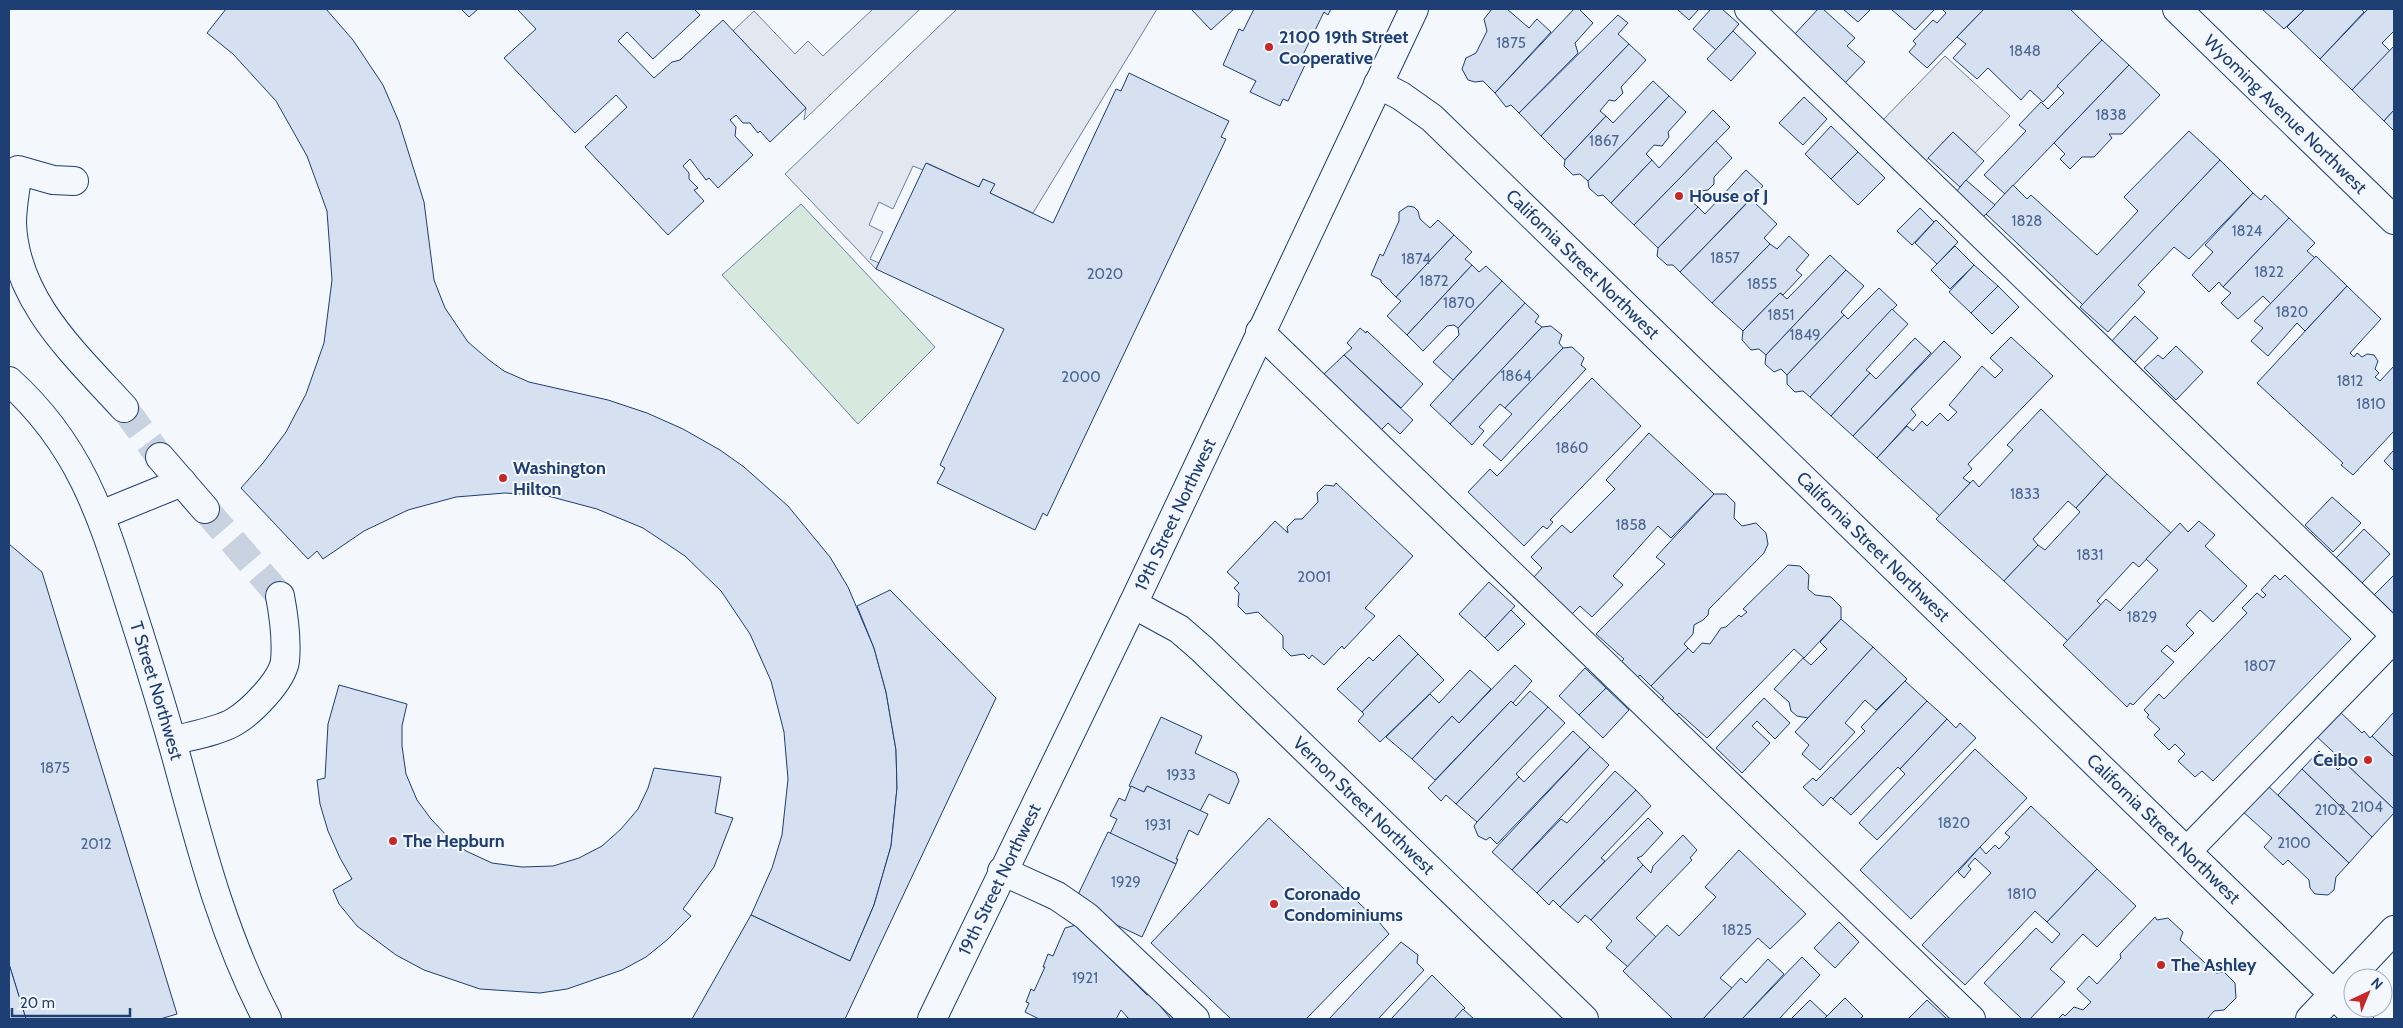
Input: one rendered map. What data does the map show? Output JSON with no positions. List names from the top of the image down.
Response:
{
  "streets": {
    "street": [
      "Wyoming Avenue Northwest",
      "California Street Northwest",
      "19th Street Northwest",
      "T Street Northwest",
      "Vernon Street Northwest"
    ]
  },
  "crossings": [
    ["California Street Northwest", "19th Street Northwest"],
    ["19th Street Northwest", "Vernon Street Northwest"]
  ],
  "places": [
    "2100 19th Street Cooperative",
    "House of J",
    "Washington Hilton",
    "Ceibo",
    "The Hepburn",
    "Coronado Condominiums",
    "The Ashley"
  ],
  "house_numbers": [
    "1875",
    "1848",
    "1838",
    "1867",
    "1828",
    "1824",
    "1857",
    "1874",
    "1822",
    "2020",
    "1872",
    "1855",
    "1870",
    "1820",
    "1851",
    "1849",
    "1864",
    "2000",
    "1812",
    "1810",
    "1860",
    "1833",
    "1858",
    "1831",
    "2001",
    "1829",
    "1807",
    "1875",
    "1933",
    "2104",
    "2102",
    "1820",
    "1931",
    "2100",
    "2012",
    "1929",
    "1810",
    "1825",
    "1921"
  ],
  "scale_bar": "20 m",
  "north": "top right"
}
